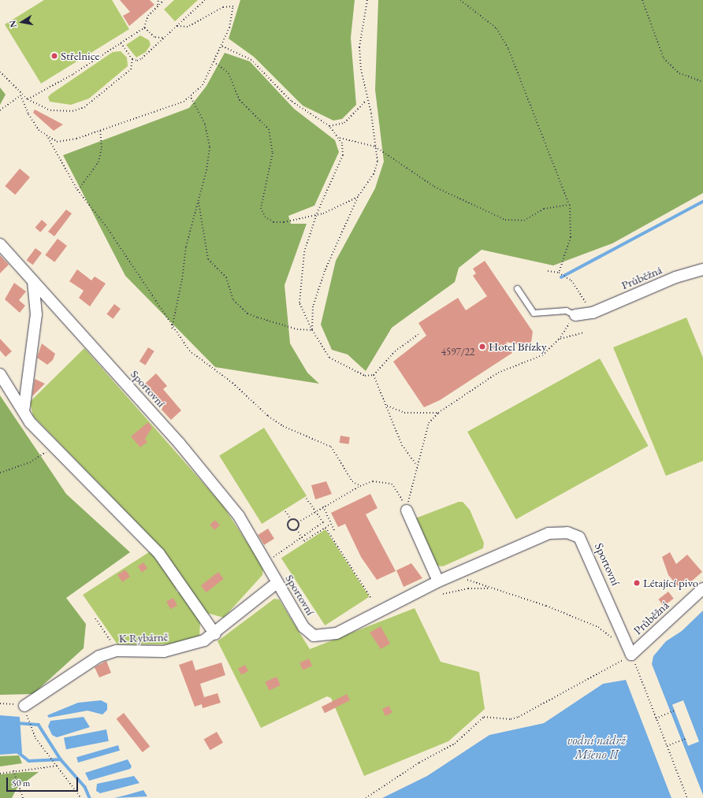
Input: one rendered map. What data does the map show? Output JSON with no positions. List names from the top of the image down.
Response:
{
  "streets": {
    "street": ["Průběžná", "Sportovní", "K Rybárně"]
  },
  "crossings": [
    ["Průběžná", "Sportovní"],
    ["Sportovní", "K Rybárně"]
  ],
  "water": ["vodní nádrž Mšeno II"],
  "places": ["Střelnice", "Hotel Břízky", "Létající pivo"],
  "house_numbers": ["4597/22"],
  "scale_bar": "50 m",
  "north": "left"
}
